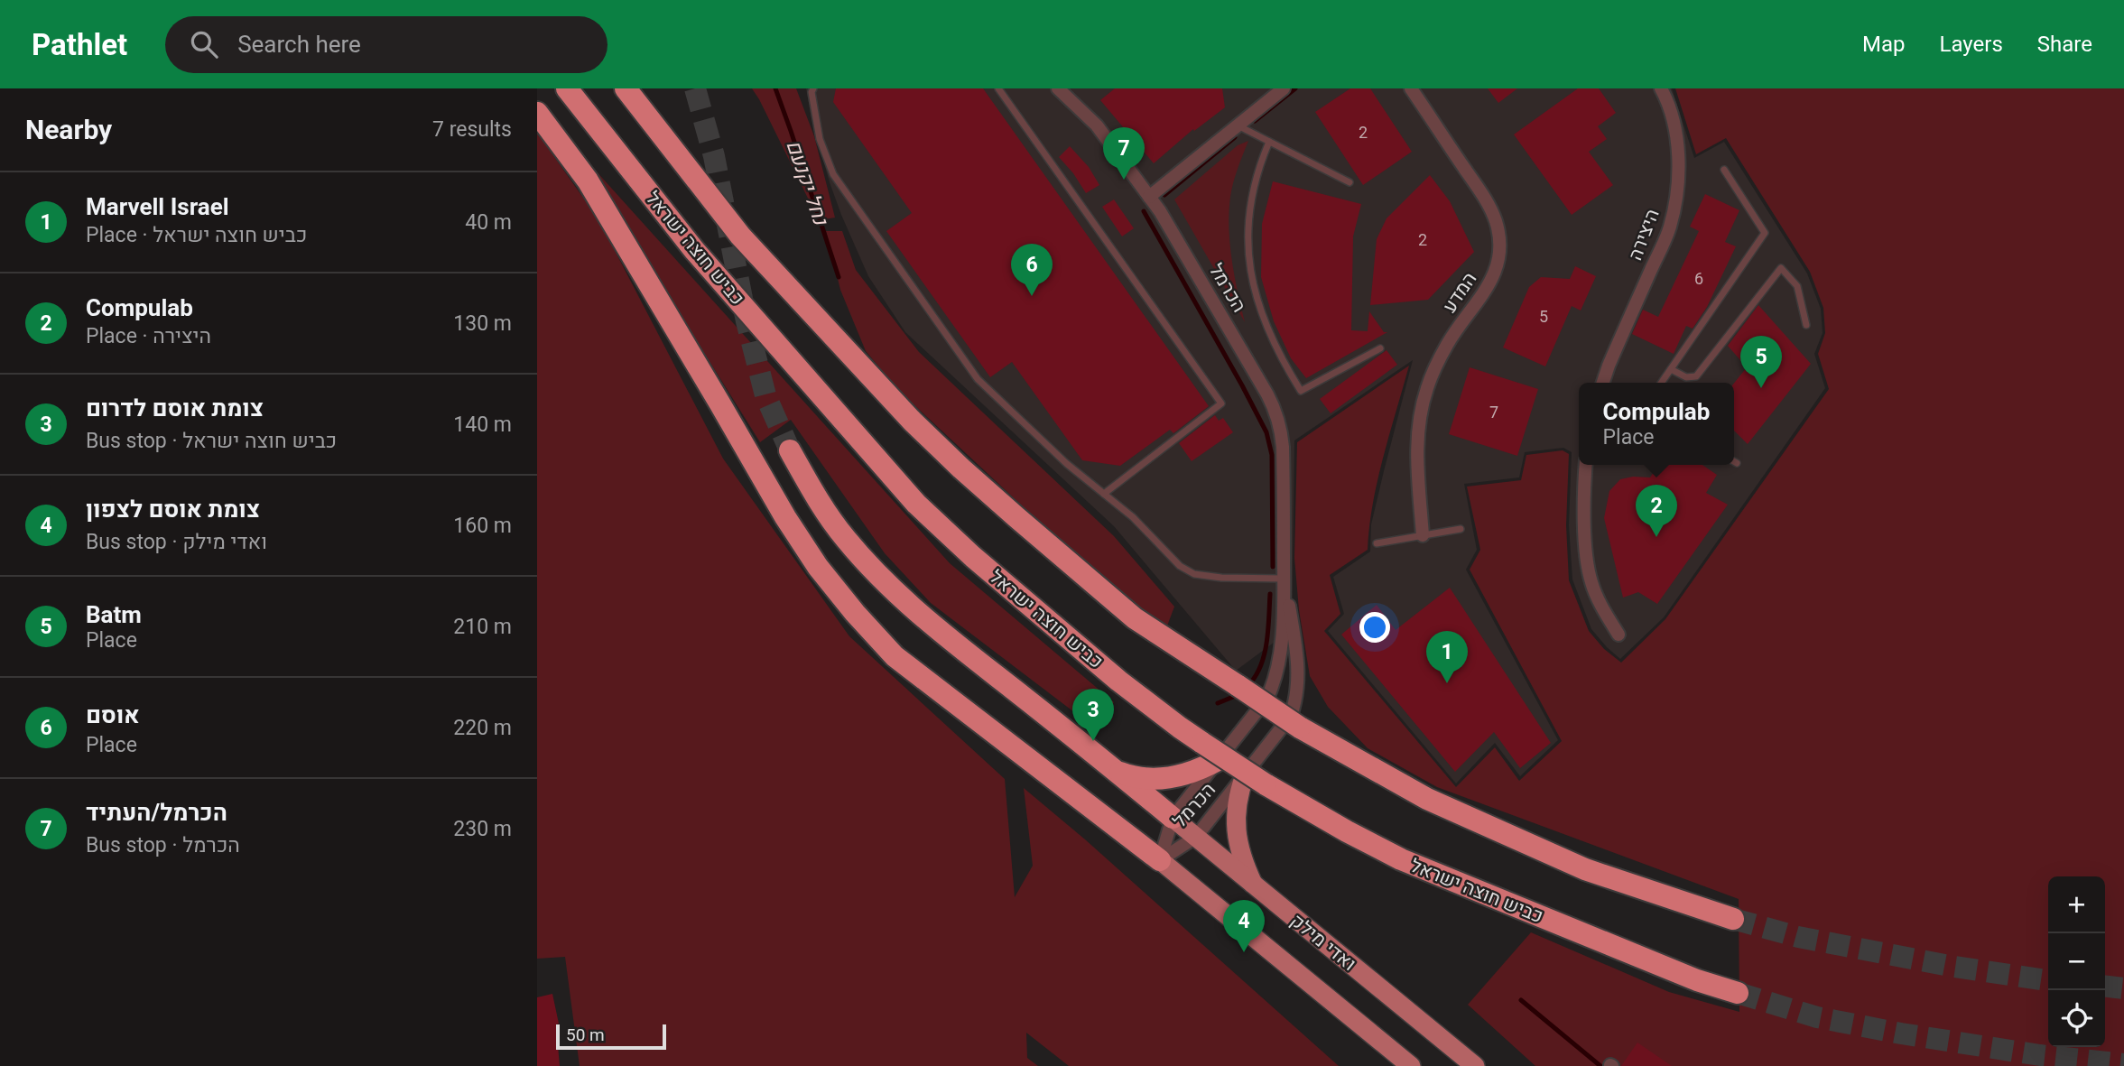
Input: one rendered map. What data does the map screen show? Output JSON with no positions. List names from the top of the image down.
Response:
{
  "streets": {
    "highway": ["כביש חוצה ישראל"],
    "main road": ["ואדי מילק"],
    "street": ["היצירה", "הכרמל", "המדע"]
  },
  "crossings": [
    ["הכרמל", "ואדי מילק"]
  ],
  "water": ["נחל יקנעם"],
  "house_numbers": [
    "2",
    "2",
    "6",
    "5",
    "7"
  ],
  "scale_bar": "50 m",
  "page": {
    "header": "Pathlet",
    "search": "Search here",
    "nav": ["Map", "Layers", "Share"],
    "heading": ["Nearby", "7 results"],
    "pins": [
      "7",
      "6",
      "5",
      "2",
      "1",
      "3",
      "4"
    ],
    "list": [
      {
        "mark": "1",
        "name": "Marvell Israel",
        "note": "Place · כביש חוצה ישראל",
        "value": "40 m"
      },
      {
        "mark": "2",
        "name": "Compulab",
        "note": "Place · היצירה",
        "value": "130 m"
      },
      {
        "mark": "3",
        "name": "צומת אוסם לדרום",
        "note": "Bus stop · כביש חוצה ישראל",
        "value": "140 m"
      },
      {
        "mark": "4",
        "name": "צומת אוסם לצפון",
        "note": "Bus stop · ואדי מילק",
        "value": "160 m"
      },
      {
        "mark": "5",
        "name": "Batm",
        "note": "Place",
        "value": "210 m"
      },
      {
        "mark": "6",
        "name": "אוסם",
        "note": "Place",
        "value": "220 m"
      },
      {
        "mark": "7",
        "name": "הכרמל/העתיד",
        "note": "Bus stop · הכרמל",
        "value": "230 m"
      }
    ],
    "popup": ["Compulab", "Place"],
    "map_buttons": ["+", "−"],
    "scale": "50 m"
  }
}
